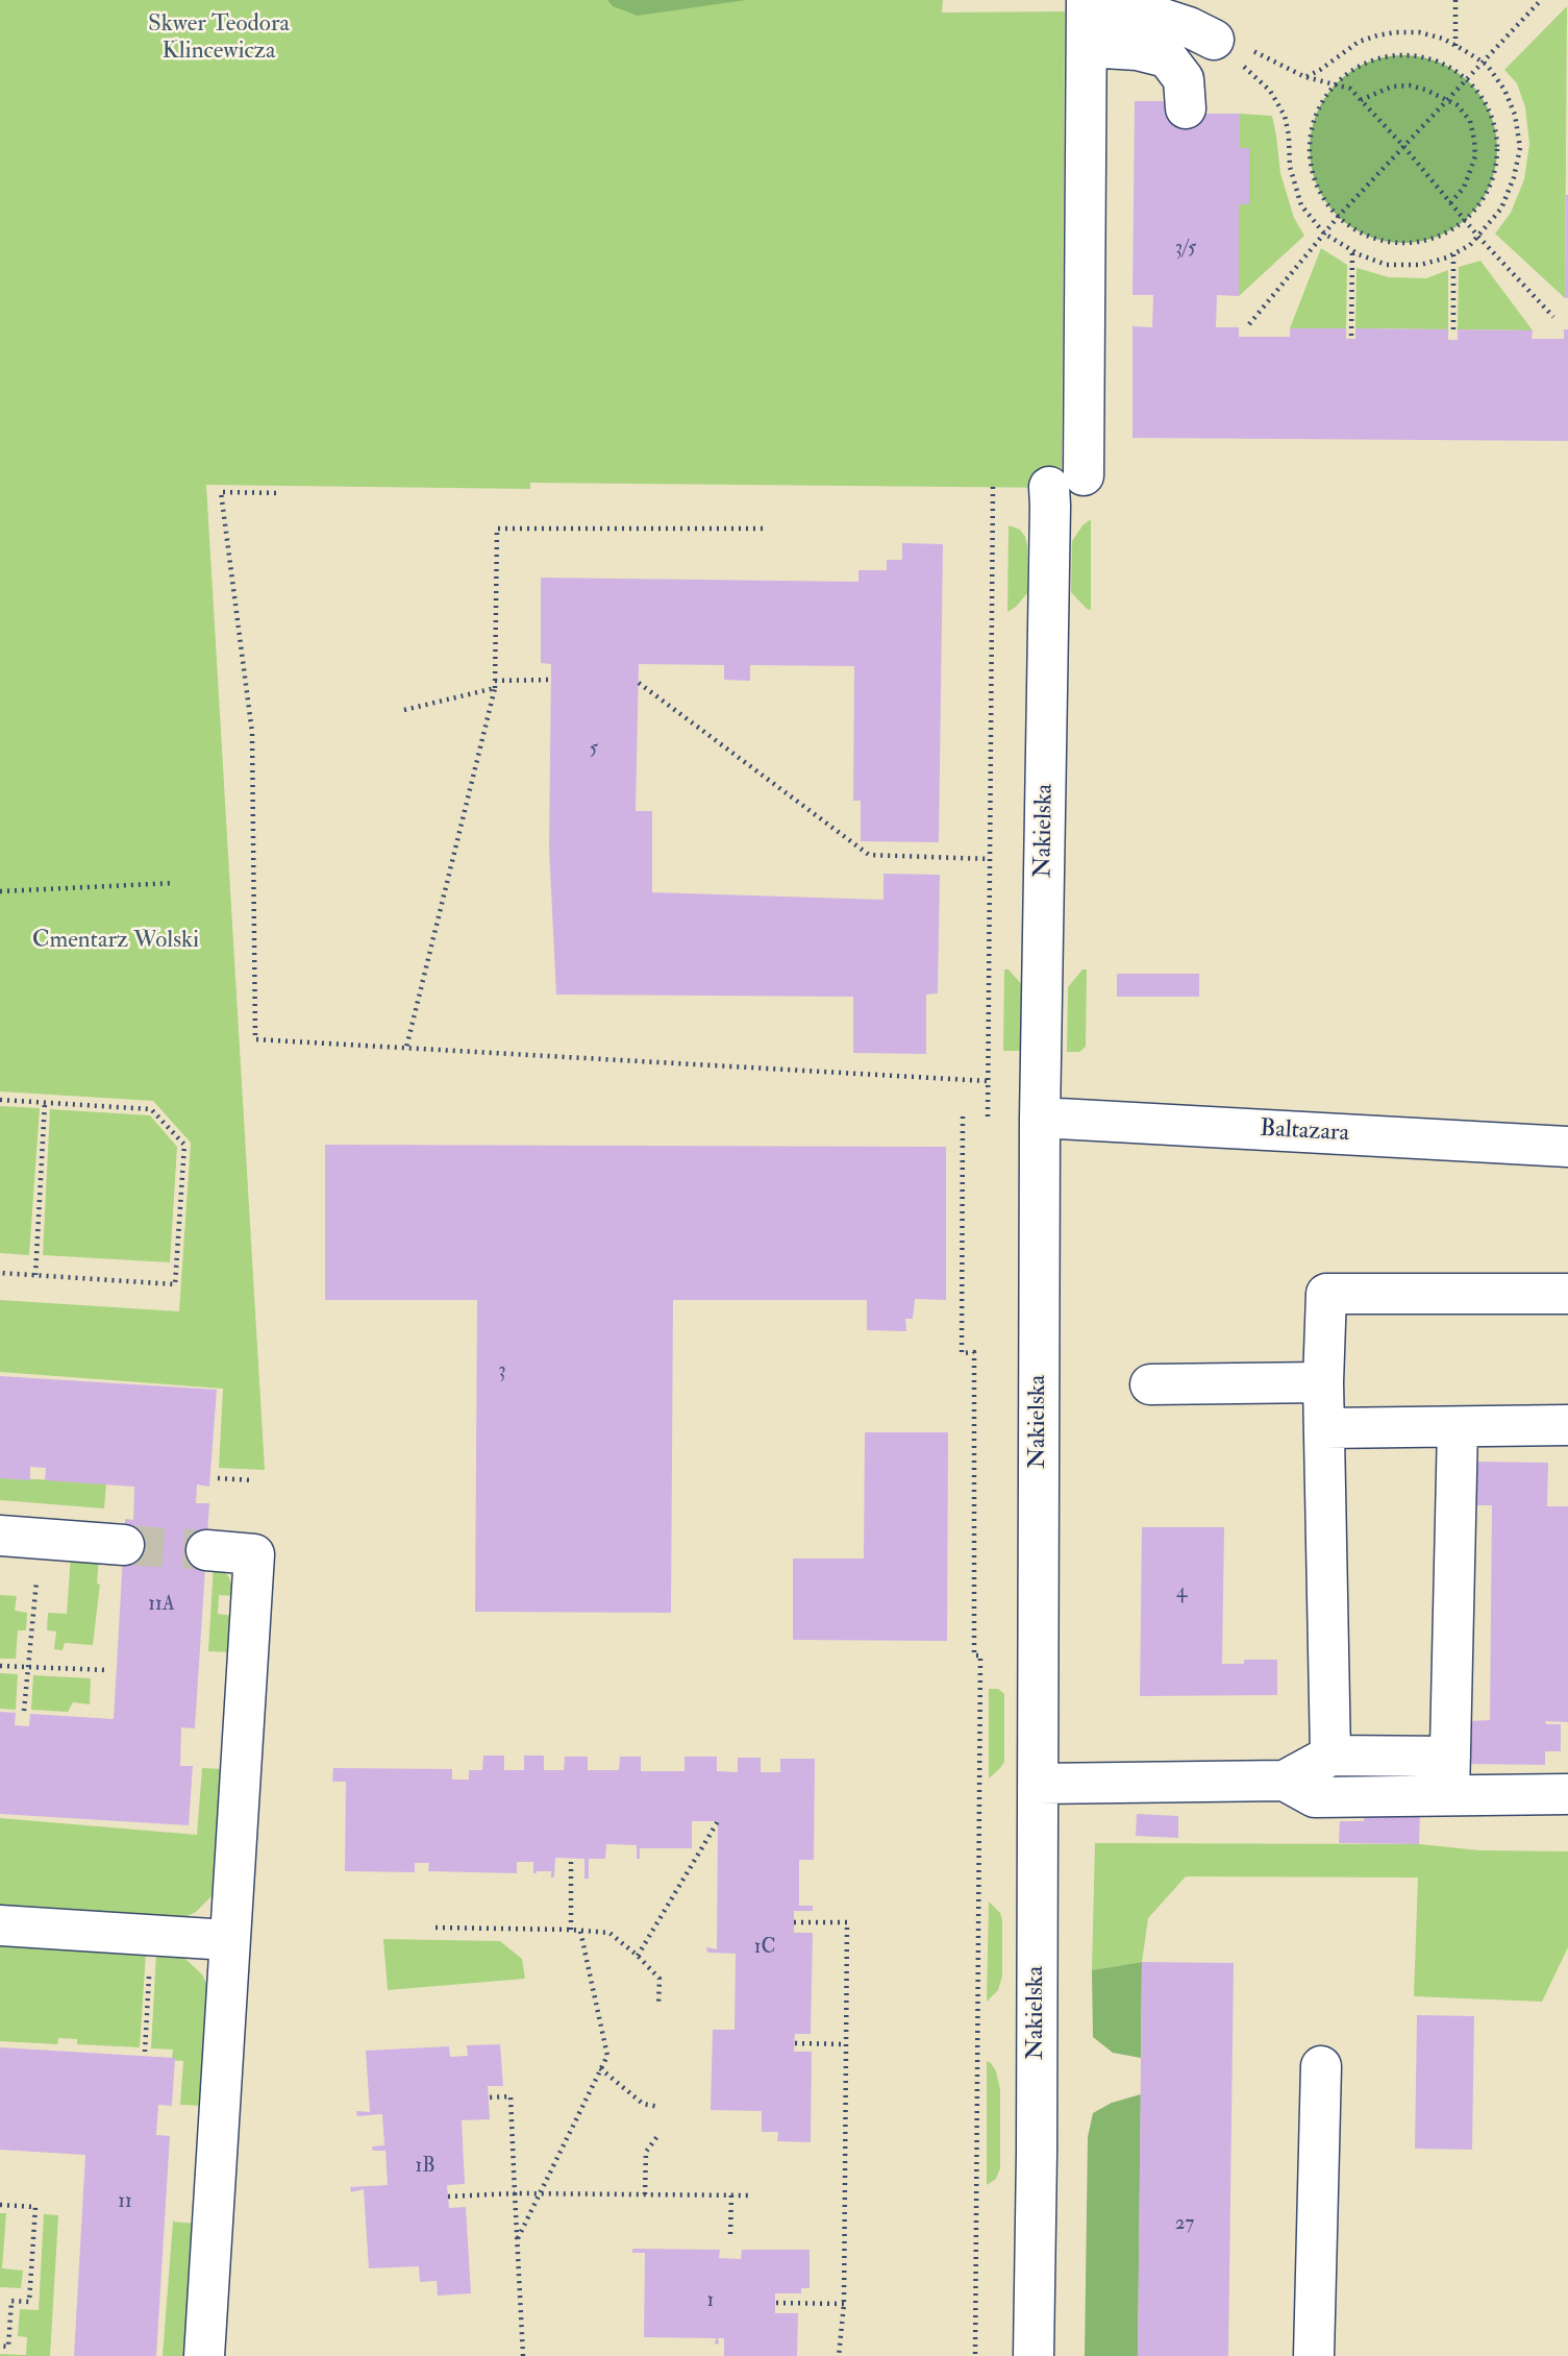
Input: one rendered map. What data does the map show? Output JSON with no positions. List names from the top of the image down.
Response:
{
  "streets": {
    "street": ["Nakielska", "Baltazara"]
  },
  "crossings": [
    ["Nakielska", "Baltazara"]
  ],
  "parks": ["Skwer Teodora Klincewicza", "Cmentarz Wolski"],
  "house_numbers": [
    "3/5",
    "5",
    "3",
    "4",
    "11A",
    "1C",
    "1B",
    "11",
    "27",
    "1"
  ]
}
